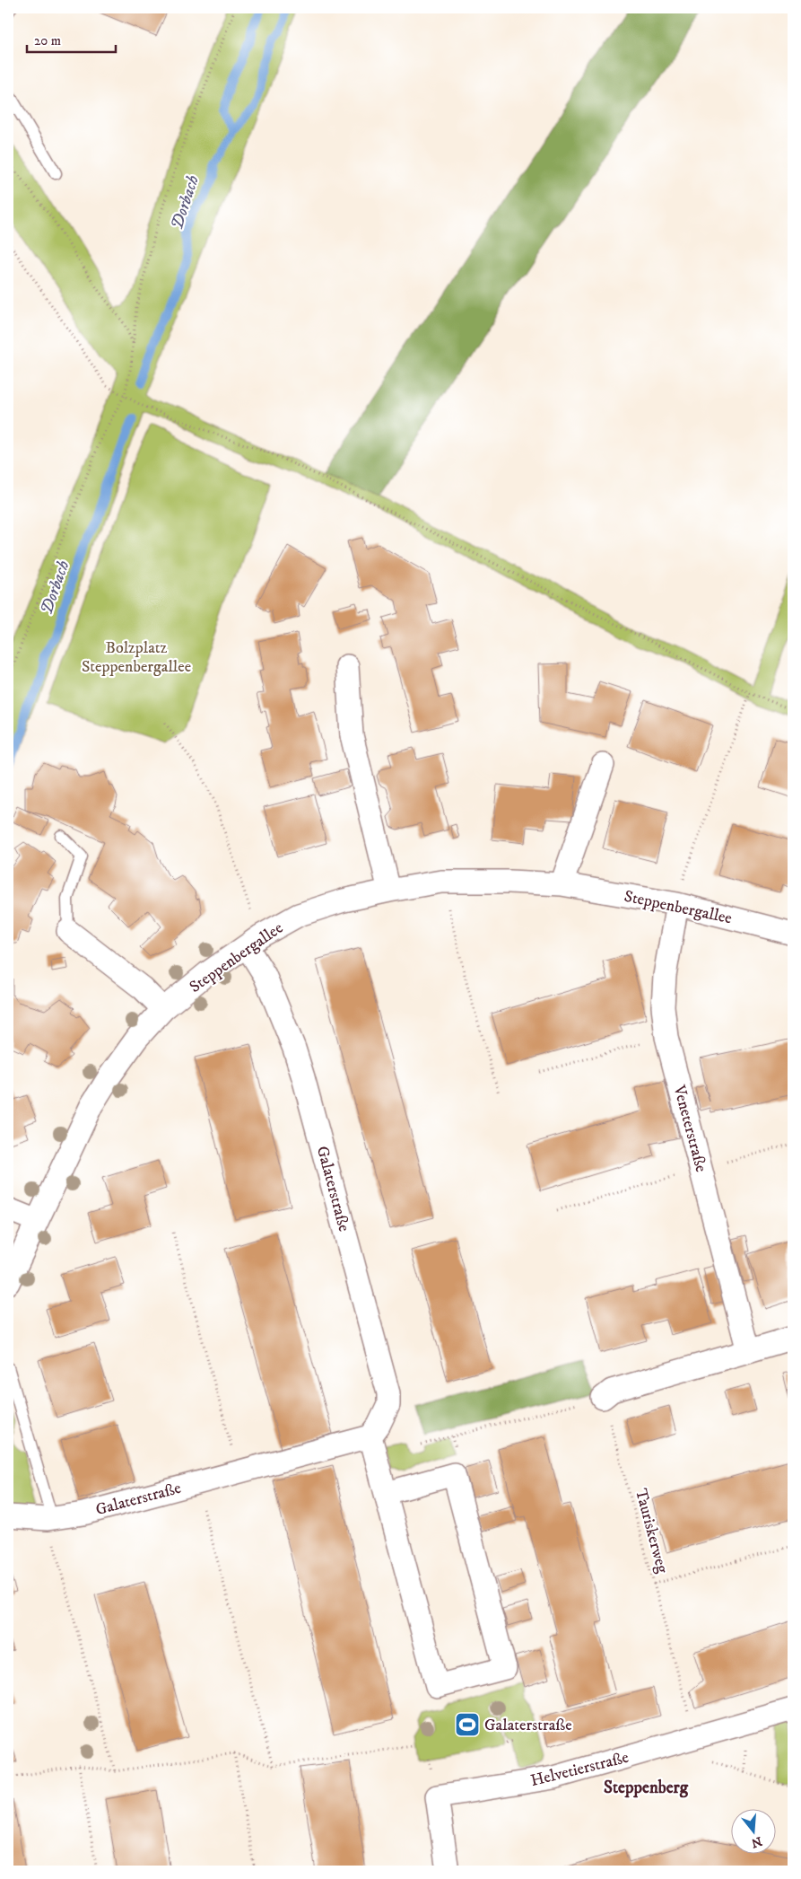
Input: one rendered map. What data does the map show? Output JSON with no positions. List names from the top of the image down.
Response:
{
  "streets": {
    "street": [
      "Steppenbergallee",
      "Veneterstraße",
      "Galaterstraße",
      "Helvetierstraße"
    ],
    "path": ["Tauriskerweg"]
  },
  "crossings": [
    ["Steppenbergallee", "Veneterstraße"],
    ["Steppenbergallee", "Galaterstraße"]
  ],
  "districts": ["Steppenberg"],
  "water": ["Dorbach"],
  "parks": ["Bolzplatz Steppenbergallee"],
  "places": {
    "sports": ["Galaterstraße"]
  },
  "scale_bar": "20 m",
  "north": "bottom"
}
